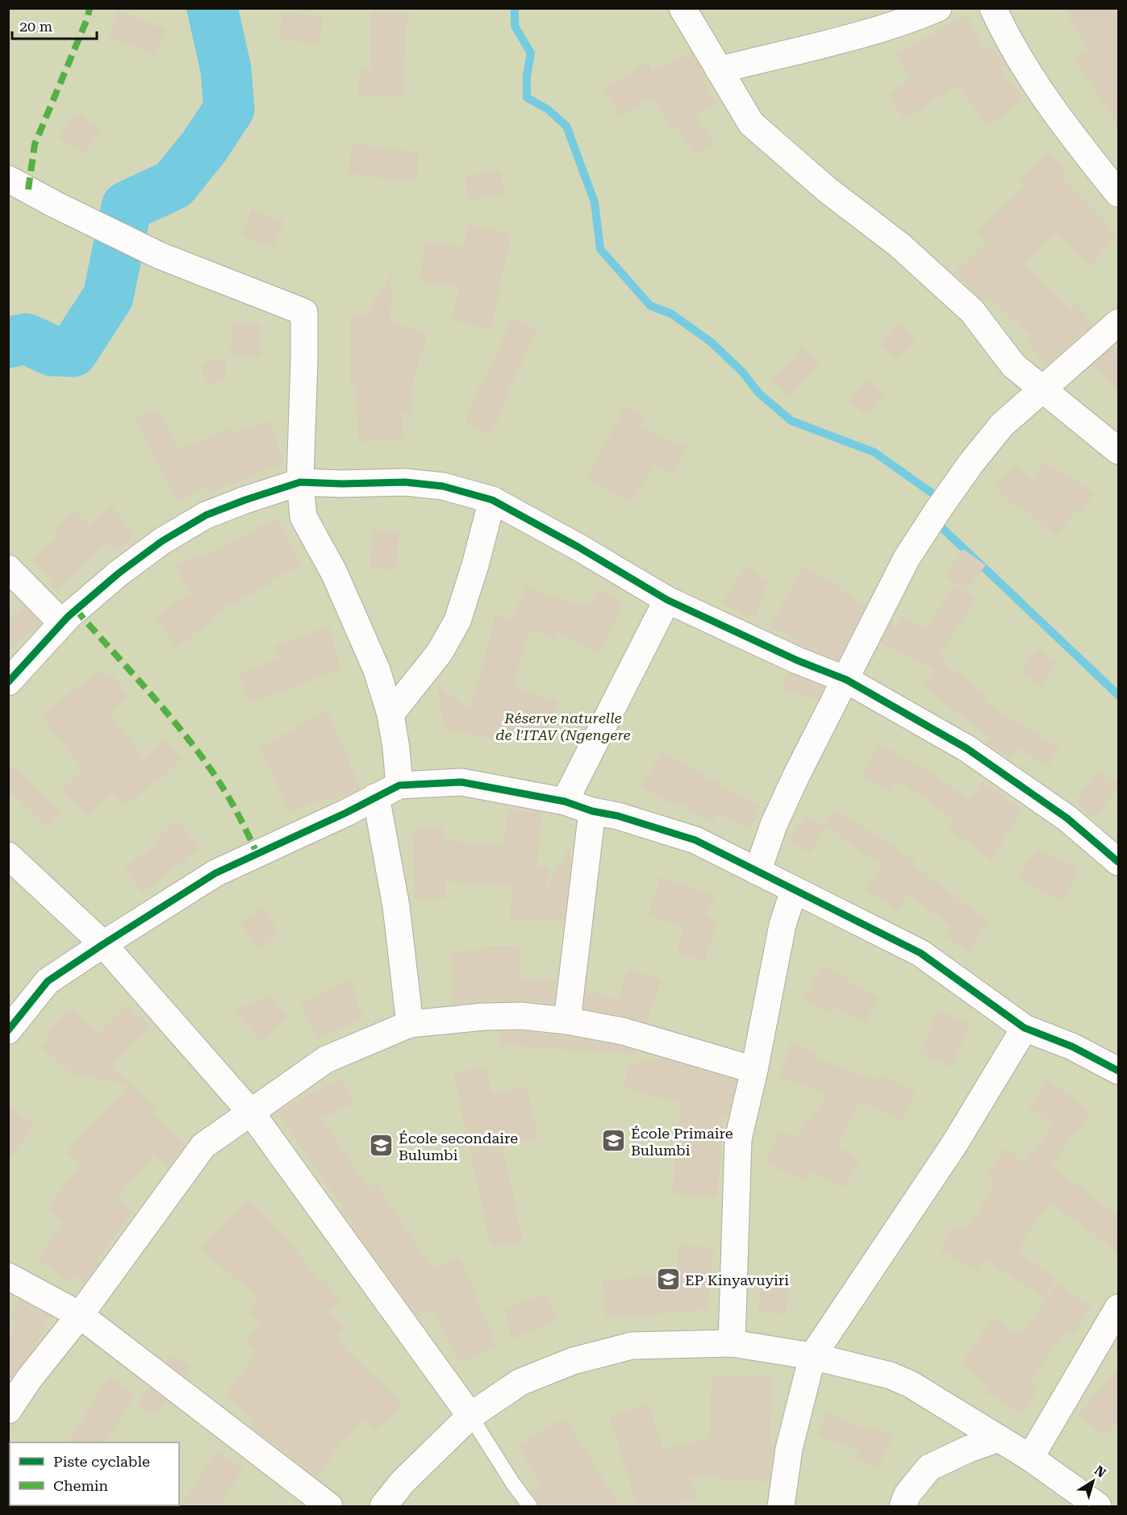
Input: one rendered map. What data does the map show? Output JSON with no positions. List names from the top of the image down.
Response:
{
  "parks": ["Réserve naturelle de l'ITAV (Ngengere"],
  "places": {
    "school or university": ["École Primaire Bulumbi", "École secondaire Bulumbi", "EP Kinyavuyiri"]
  },
  "legend": ["Piste cyclable", "Chemin"],
  "scale_bar": "20 m",
  "north": "top right"
}
